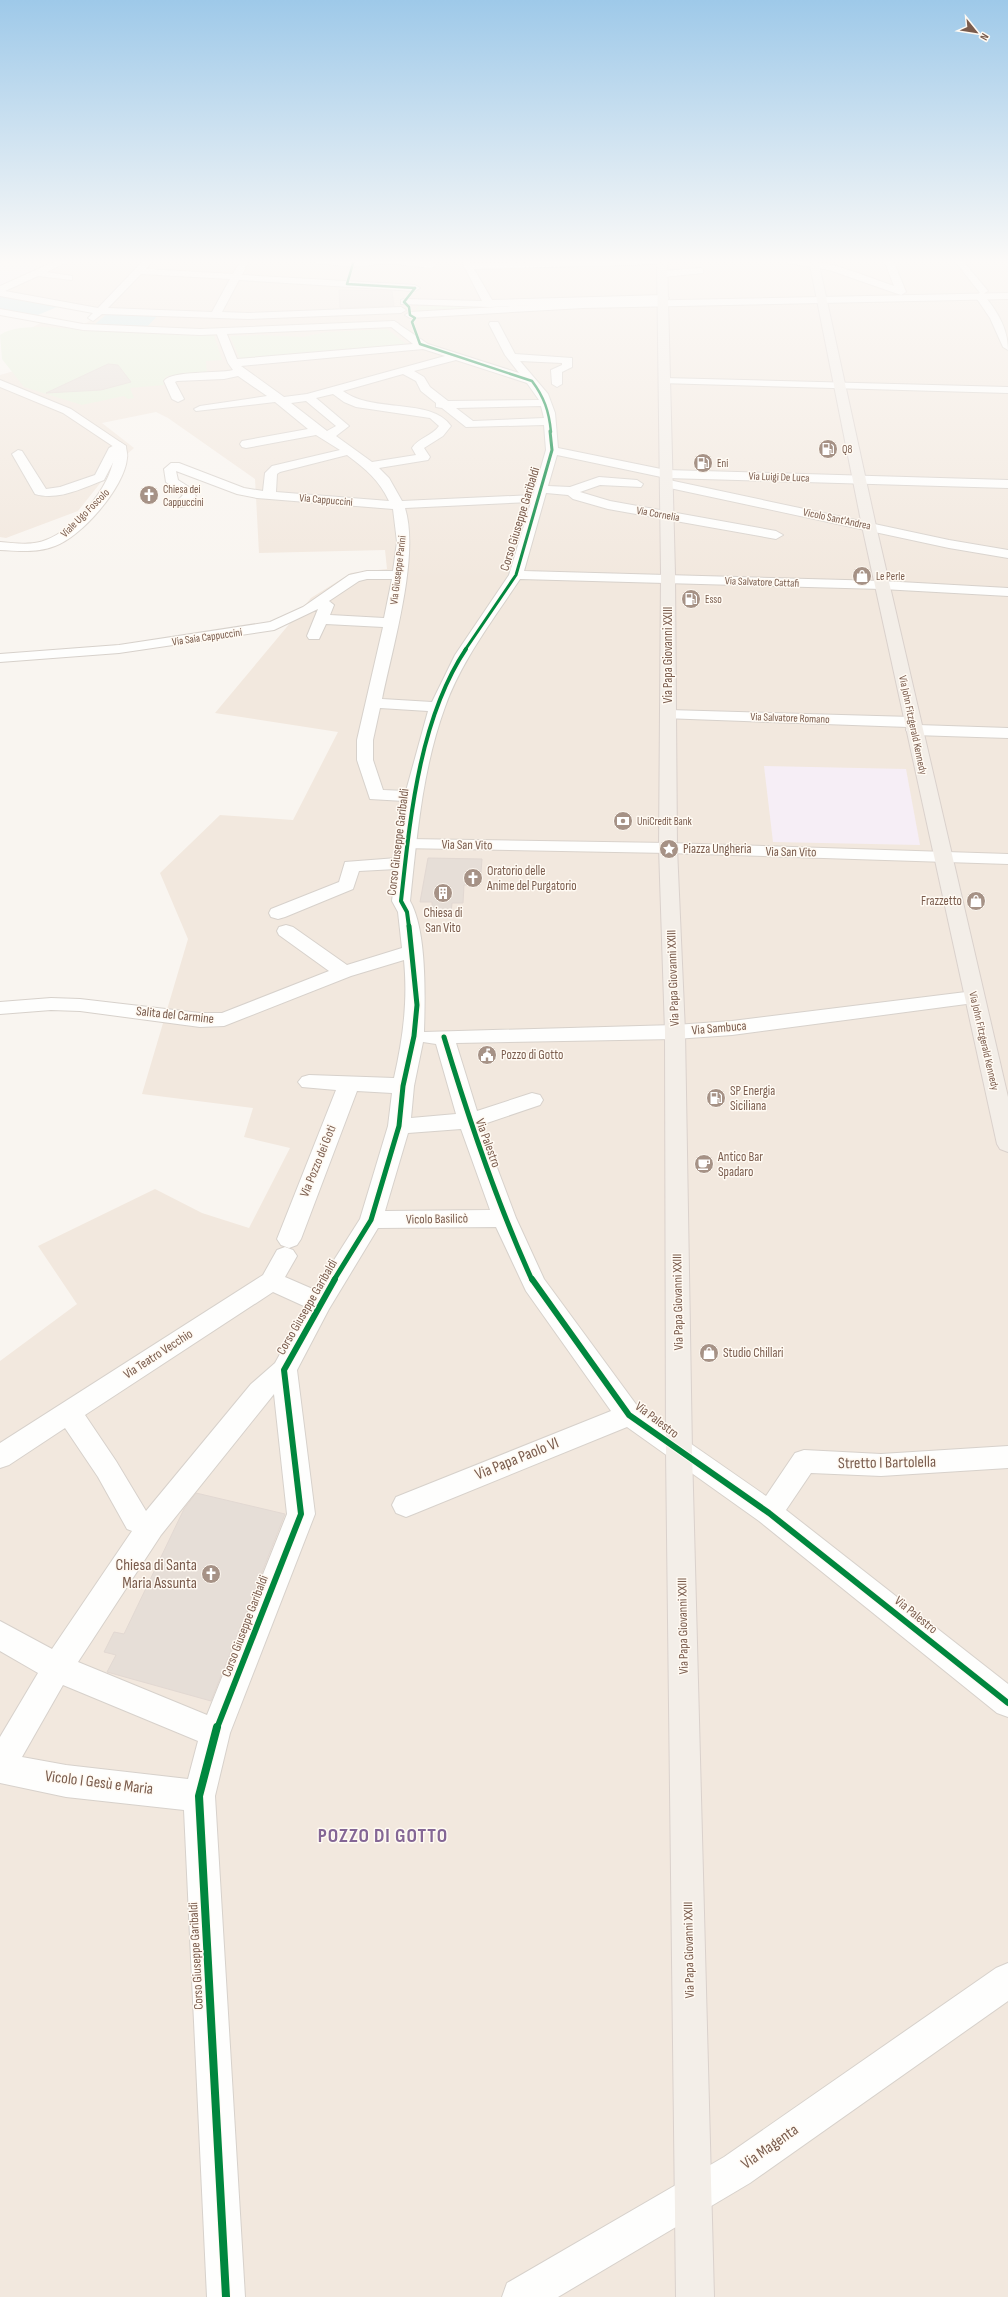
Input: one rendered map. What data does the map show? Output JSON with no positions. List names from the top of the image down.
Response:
{
  "streets": {
    "main road": ["Via Papa Giovanni XXIII", "Via John Fitzgerald Kennedy"],
    "street": [
      "Via Luigi De Luca",
      "Via Cappuccini",
      "Viale Ugo Foscolo",
      "Via Cornelia",
      "Corso Giuseppe Garibaldi",
      "Vicolo Sant'Andrea",
      "Via Giuseppe Parini",
      "Via Salvatore Cattafi",
      "Via Saia Cappuccini",
      "Via Salvatore Romano",
      "Via San Vito",
      "Salita del Carmine",
      "Via Sambuca",
      "Via Palestro",
      "Via Pozzo dei Goti",
      "Vicolo Basilicò",
      "Via Teatro Vecchio",
      "Via Papa Paolo VI",
      "Stretto I Bartolella",
      "Vicolo I Gesù e Maria",
      "Via Magenta"
    ]
  },
  "crossings": [
    ["Via Luigi De Luca", "Corso Giuseppe Garibaldi"],
    ["Via Luigi De Luca", "Vicolo Sant'Andrea"],
    ["Via Luigi De Luca", "Via Papa Giovanni XXIII"],
    ["Via Luigi De Luca", "Via John Fitzgerald Kennedy"],
    ["Via Cappuccini", "Via Cornelia"],
    ["Via Cappuccini", "Corso Giuseppe Garibaldi"],
    ["Via Cappuccini", "Via Giuseppe Parini"],
    ["Via Cornelia", "Corso Giuseppe Garibaldi"],
    ["Via Cornelia", "Via Papa Giovanni XXIII"],
    ["Corso Giuseppe Garibaldi", "Via Giuseppe Parini"],
    ["Corso Giuseppe Garibaldi", "Via Salvatore Cattafi"],
    ["Corso Giuseppe Garibaldi", "Via San Vito"],
    ["Corso Giuseppe Garibaldi", "Salita del Carmine"],
    ["Corso Giuseppe Garibaldi", "Via Sambuca"],
    ["Corso Giuseppe Garibaldi", "Vicolo Basilicò"],
    ["Corso Giuseppe Garibaldi", "Vicolo I Gesù e Maria"],
    ["Vicolo Sant'Andrea", "Via Papa Giovanni XXIII"],
    ["Vicolo Sant'Andrea", "Via John Fitzgerald Kennedy"],
    ["Via Giuseppe Parini", "Via Saia Cappuccini"],
    ["Via Salvatore Cattafi", "Via Papa Giovanni XXIII"],
    ["Via Salvatore Cattafi", "Via John Fitzgerald Kennedy"],
    ["Via Papa Giovanni XXIII", "Via Salvatore Romano"],
    ["Via Papa Giovanni XXIII", "Via San Vito"],
    ["Via Papa Giovanni XXIII", "Via Sambuca"],
    ["Via Papa Giovanni XXIII", "Via Palestro"],
    ["Via Papa Giovanni XXIII", "Via Magenta"],
    ["Via Salvatore Romano", "Via John Fitzgerald Kennedy"],
    ["Via John Fitzgerald Kennedy", "Via San Vito"],
    ["Via John Fitzgerald Kennedy", "Via Sambuca"],
    ["Via Sambuca", "Via Palestro"],
    ["Via Palestro", "Vicolo Basilicò"],
    ["Via Palestro", "Via Papa Paolo VI"],
    ["Via Palestro", "Stretto I Bartolella"],
    ["Via Pozzo dei Goti", "Via Teatro Vecchio"]
  ],
  "districts": ["POZZO DI GOTTO"],
  "places": {
    "fuel station": [
      "Q8",
      "Eni",
      "Esso",
      "SP Energia Siciliana"
    ],
    "church": ["Chiesa dei Cappuccini", "Oratorio delle Anime del Purgatorio", "Chiesa di Santa Maria Assunta"],
    "shop": ["Le Perle", "Frazzetto", "Studio Chillari"],
    "bank": ["UniCredit Bank"],
    "place": ["Piazza Ungheria"],
    "building": ["Chiesa di San Vito"],
    "public building": ["Pozzo di Gotto"],
    "cafe": ["Antico Bar Spadaro"]
  },
  "north": "bottom right"
}
